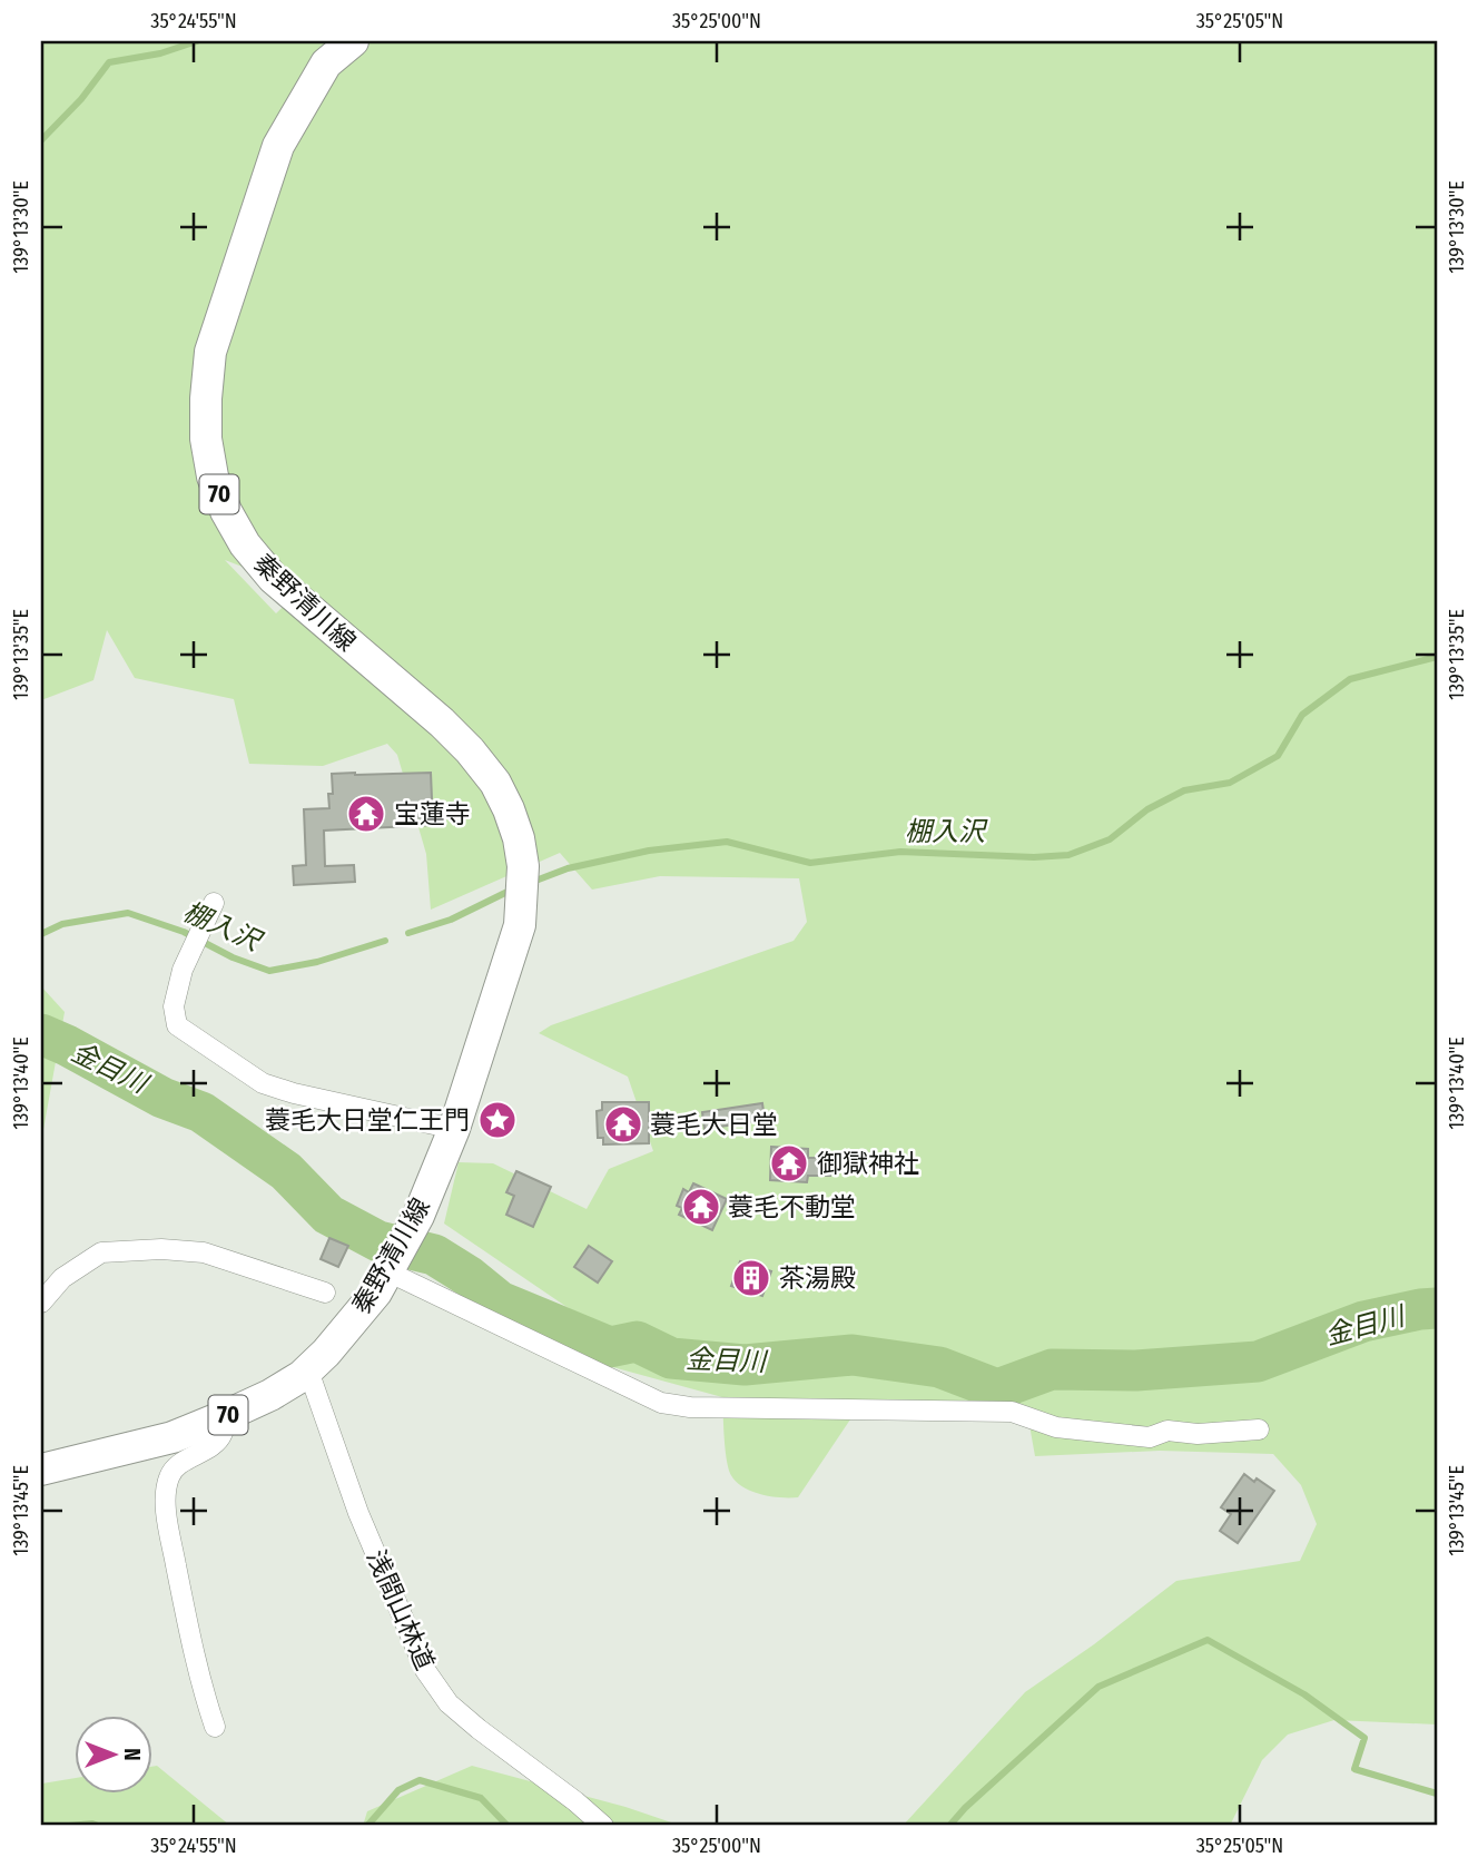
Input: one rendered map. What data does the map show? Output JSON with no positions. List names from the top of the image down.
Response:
{
  "streets": {
    "main road": ["70", "秦野清川線"],
    "street": ["浅間山林道"]
  },
  "crossings": [
    ["秦野清川線", "浅間山林道"]
  ],
  "water": ["棚入沢", "金目川"],
  "places": {
    "temple": [
      "宝蓮寺",
      "蓑毛大日堂",
      "御獄神社",
      "蓑毛不動堂"
    ],
    "place": ["蓑毛大日堂仁王門"],
    "building": ["茶湯殿"]
  },
  "north": "right",
  "coordinates": [
    "35°24'55\"N",
    "35°25'00\"N",
    "35°25'05\"N",
    "139°13'30\"E",
    "139°13'35\"E",
    "139°13'40\"E",
    "139°13'45\"E"
  ]
}
